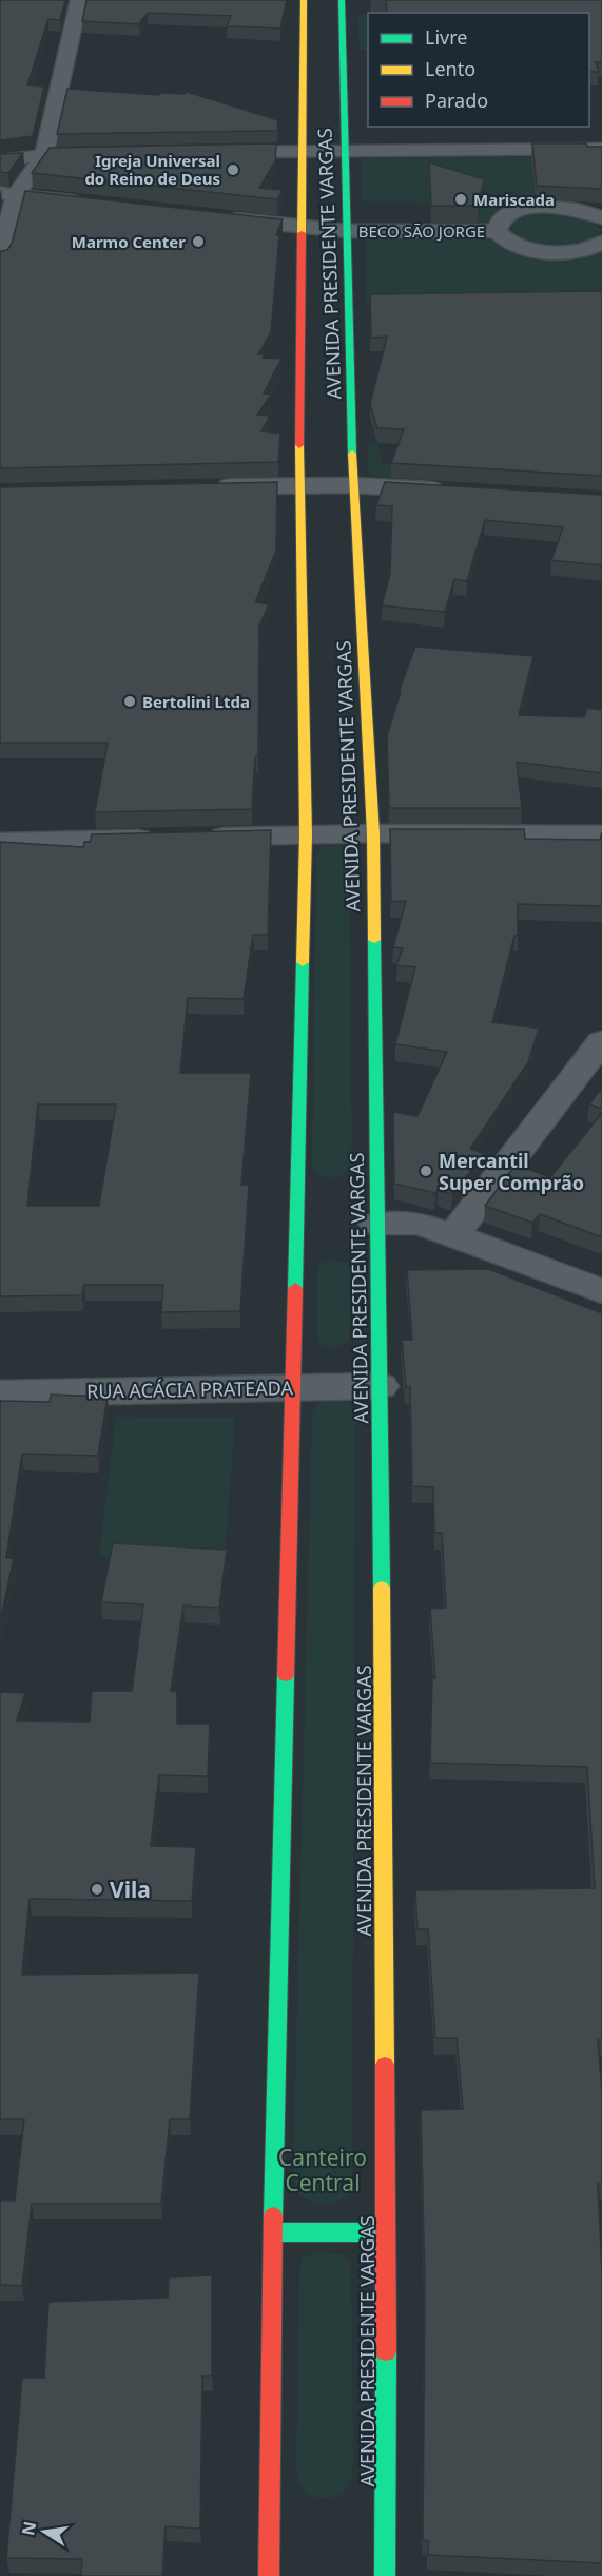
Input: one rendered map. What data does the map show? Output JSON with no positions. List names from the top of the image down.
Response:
{
  "streets": {
    "street": ["BECO SÃO JORGE", "AVENIDA PRESIDENTE VARGAS", "RUA ACÁCIA PRATEADA"]
  },
  "crossings": [
    ["BECO SÃO JORGE", "AVENIDA PRESIDENTE VARGAS"],
    ["AVENIDA PRESIDENTE VARGAS", "RUA ACÁCIA PRATEADA"]
  ],
  "parks": ["Canteiro Central"],
  "places": [
    "Igreja Universal do Reino de Deus",
    "Mariscada",
    "Marmo Center",
    "Bertolini Ltda",
    "Mercantil Super Comprão",
    "Vila"
  ],
  "legend": ["Livre", "Lento", "Parado"],
  "north": "left"
}
